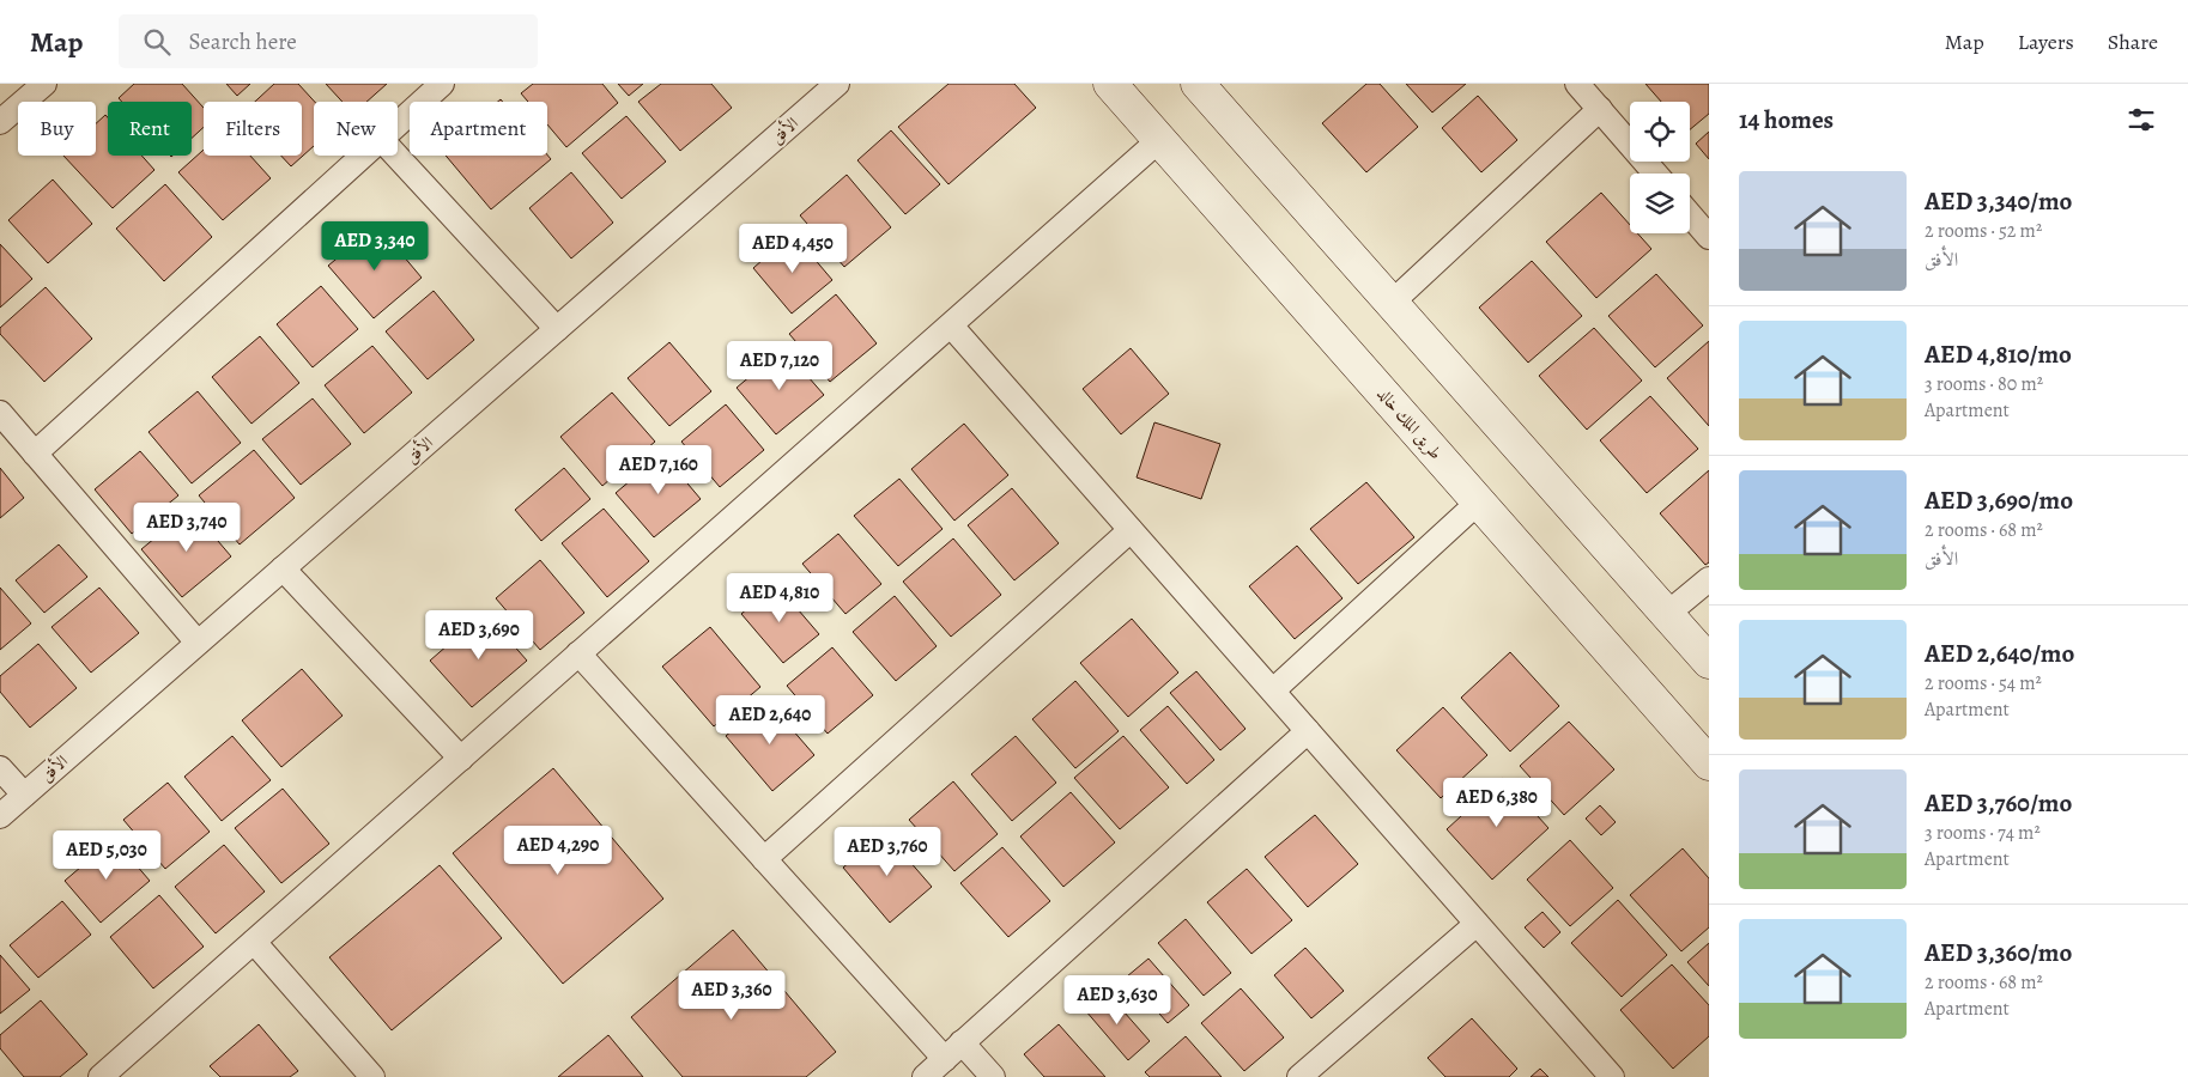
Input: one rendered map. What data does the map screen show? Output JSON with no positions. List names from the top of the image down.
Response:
{
  "streets": {
    "main road": ["طريق الملك خالد"],
    "street": ["الأفق"]
  },
  "page": {
    "header": "Map",
    "search": "Search here",
    "nav": ["Map", "Layers", "Share"],
    "heading": "14 homes",
    "chip": [
      "Buy",
      "Rent",
      "Filters",
      "New",
      "Apartment"
    ],
    "list": [
      {
        "name": "AED 3,340/mo",
        "note": "2 rooms · 52 m² · الأفق"
      },
      {
        "name": "AED 4,810/mo",
        "note": "3 rooms · 80 m² · Apartment"
      },
      {
        "name": "AED 3,690/mo",
        "note": "2 rooms · 68 m² · الأفق"
      },
      {
        "name": "AED 2,640/mo",
        "note": "2 rooms · 54 m² · Apartment"
      },
      {
        "name": "AED 3,760/mo",
        "note": "3 rooms · 74 m² · Apartment"
      },
      {
        "name": "AED 3,360/mo",
        "note": "2 rooms · 68 m² · Apartment"
      }
    ],
    "price": [
      "AED 3,340",
      "AED 4,450",
      "AED 7,120",
      "AED 7,160",
      "AED 3,740",
      "AED 4,810",
      "AED 3,690",
      "AED 2,640",
      "AED 6,380",
      "AED 4,290",
      "AED 3,760",
      "AED 5,030",
      "AED 3,360",
      "AED 3,630"
    ]
  }
}
